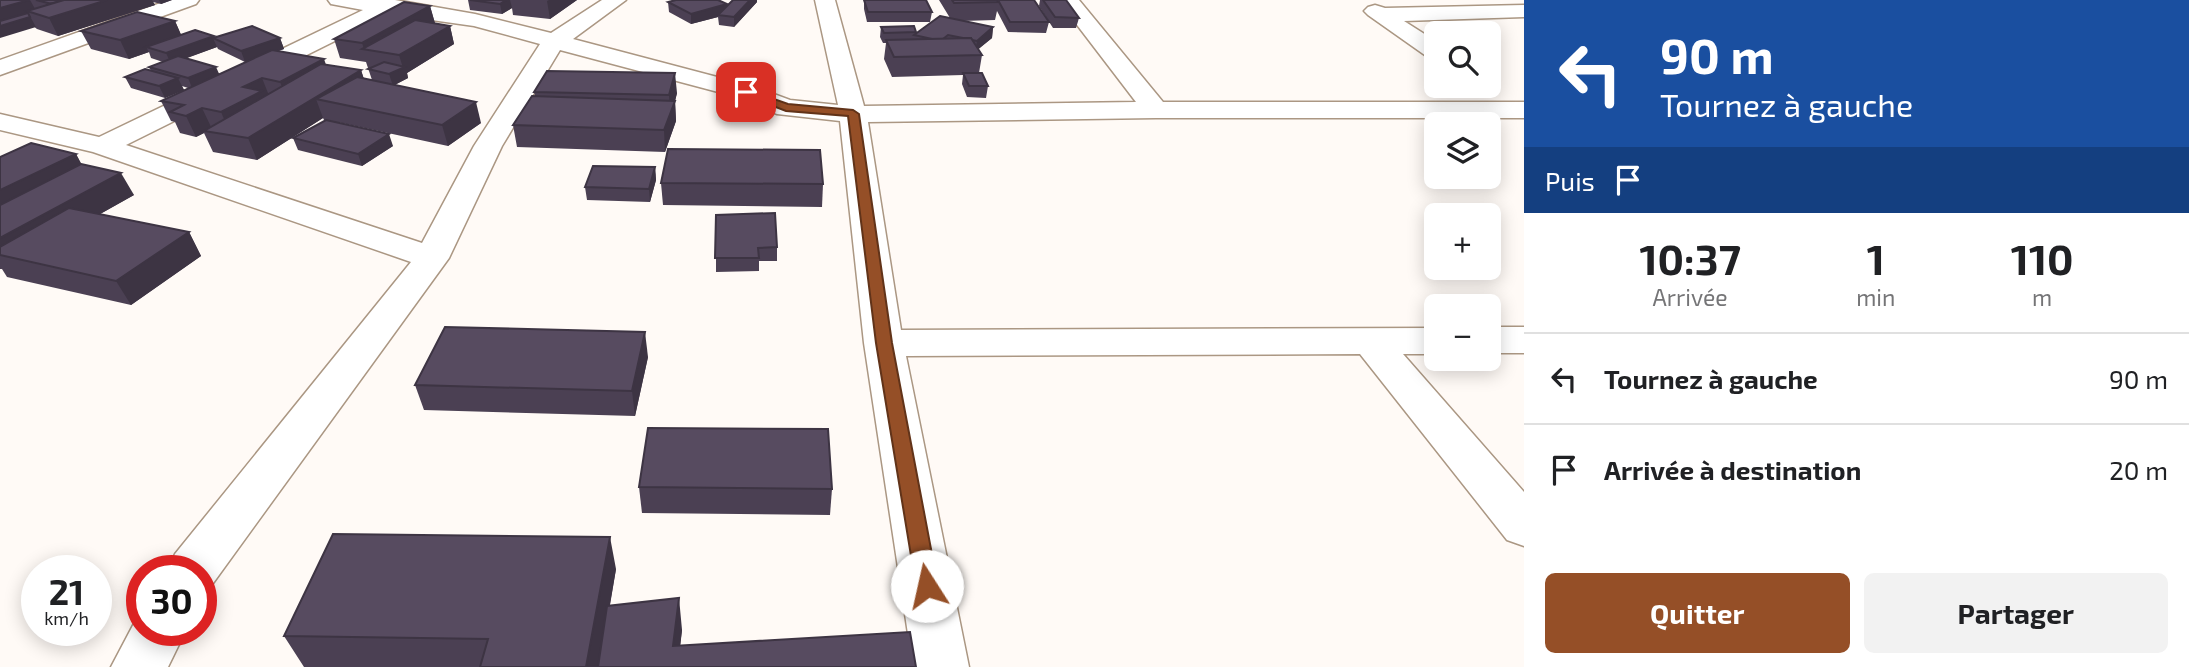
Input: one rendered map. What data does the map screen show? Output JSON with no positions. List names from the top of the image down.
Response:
{
  "page": {
    "turn": ["90 m", "Tournez à gauche"],
    "map_buttons": ["+", "−"],
    "then": "Puis",
    "eta": [
      "10:37",
      "Arrivée",
      "1",
      "min",
      "110",
      "m"
    ],
    "list": [
      {
        "name": "Tournez à gauche",
        "value": "90 m"
      },
      {
        "name": "Arrivée à destination",
        "value": "20 m"
      }
    ],
    "speed": "21 km/h",
    "limit": "30",
    "buttons": ["Quitter", "Partager"]
  }
}
